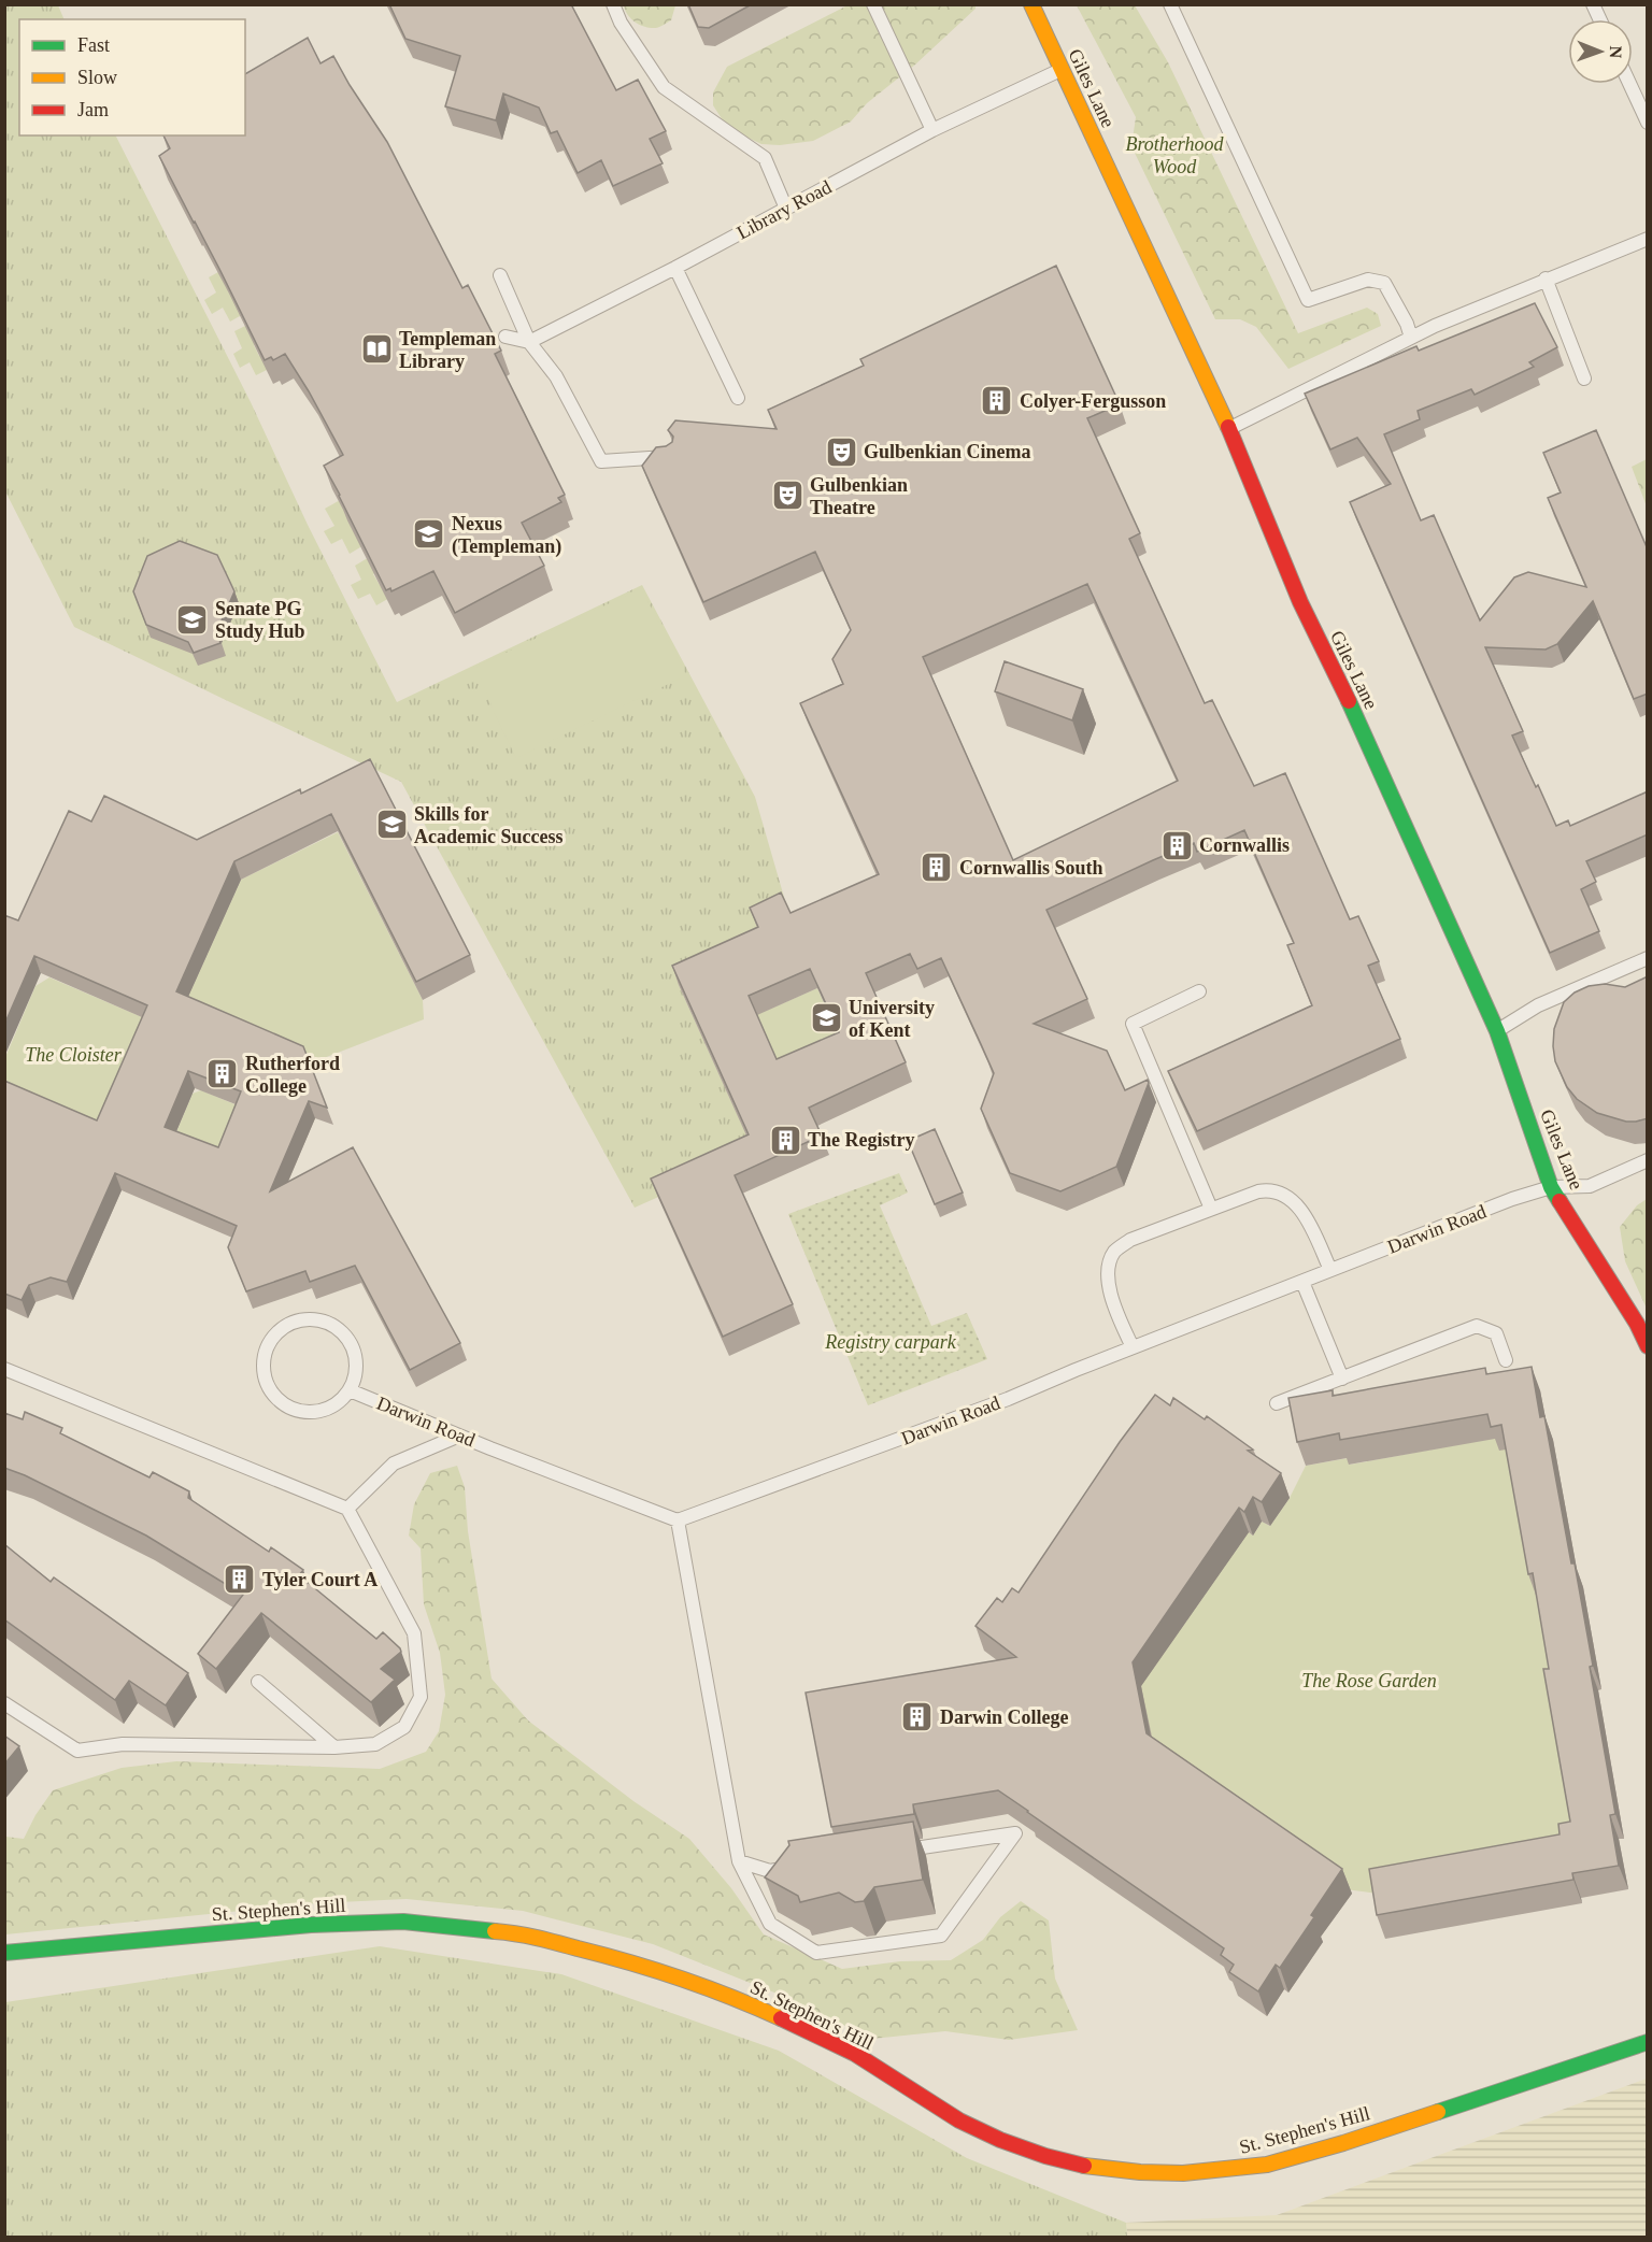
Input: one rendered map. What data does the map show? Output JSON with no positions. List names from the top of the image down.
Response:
{
  "streets": {
    "street": ["Giles Lane", "St. Stephen's Hill"],
    "lane": ["Library Road", "Darwin Road"]
  },
  "crossings": [
    ["Giles Lane", "Library Road"],
    ["Giles Lane", "Darwin Road"]
  ],
  "parks": [
    "Brotherhood Wood",
    "The Cloister",
    "Registry carpark",
    "The Rose Garden"
  ],
  "places": {
    "library": ["Templeman Library"],
    "building": [
      "Colyer-Fergusson",
      "Cornwallis",
      "Cornwallis South",
      "Rutherford College",
      "The Registry",
      "Tyler Court A",
      "Darwin College"
    ],
    "theatre": ["Gulbenkian Cinema", "Gulbenkian Theatre"],
    "school or university": [
      "Nexus (Templeman)",
      "Senate PG Study Hub",
      "Skills for Academic Success",
      "University of Kent"
    ]
  },
  "legend": ["Fast", "Slow", "Jam"],
  "north": "right"
}
